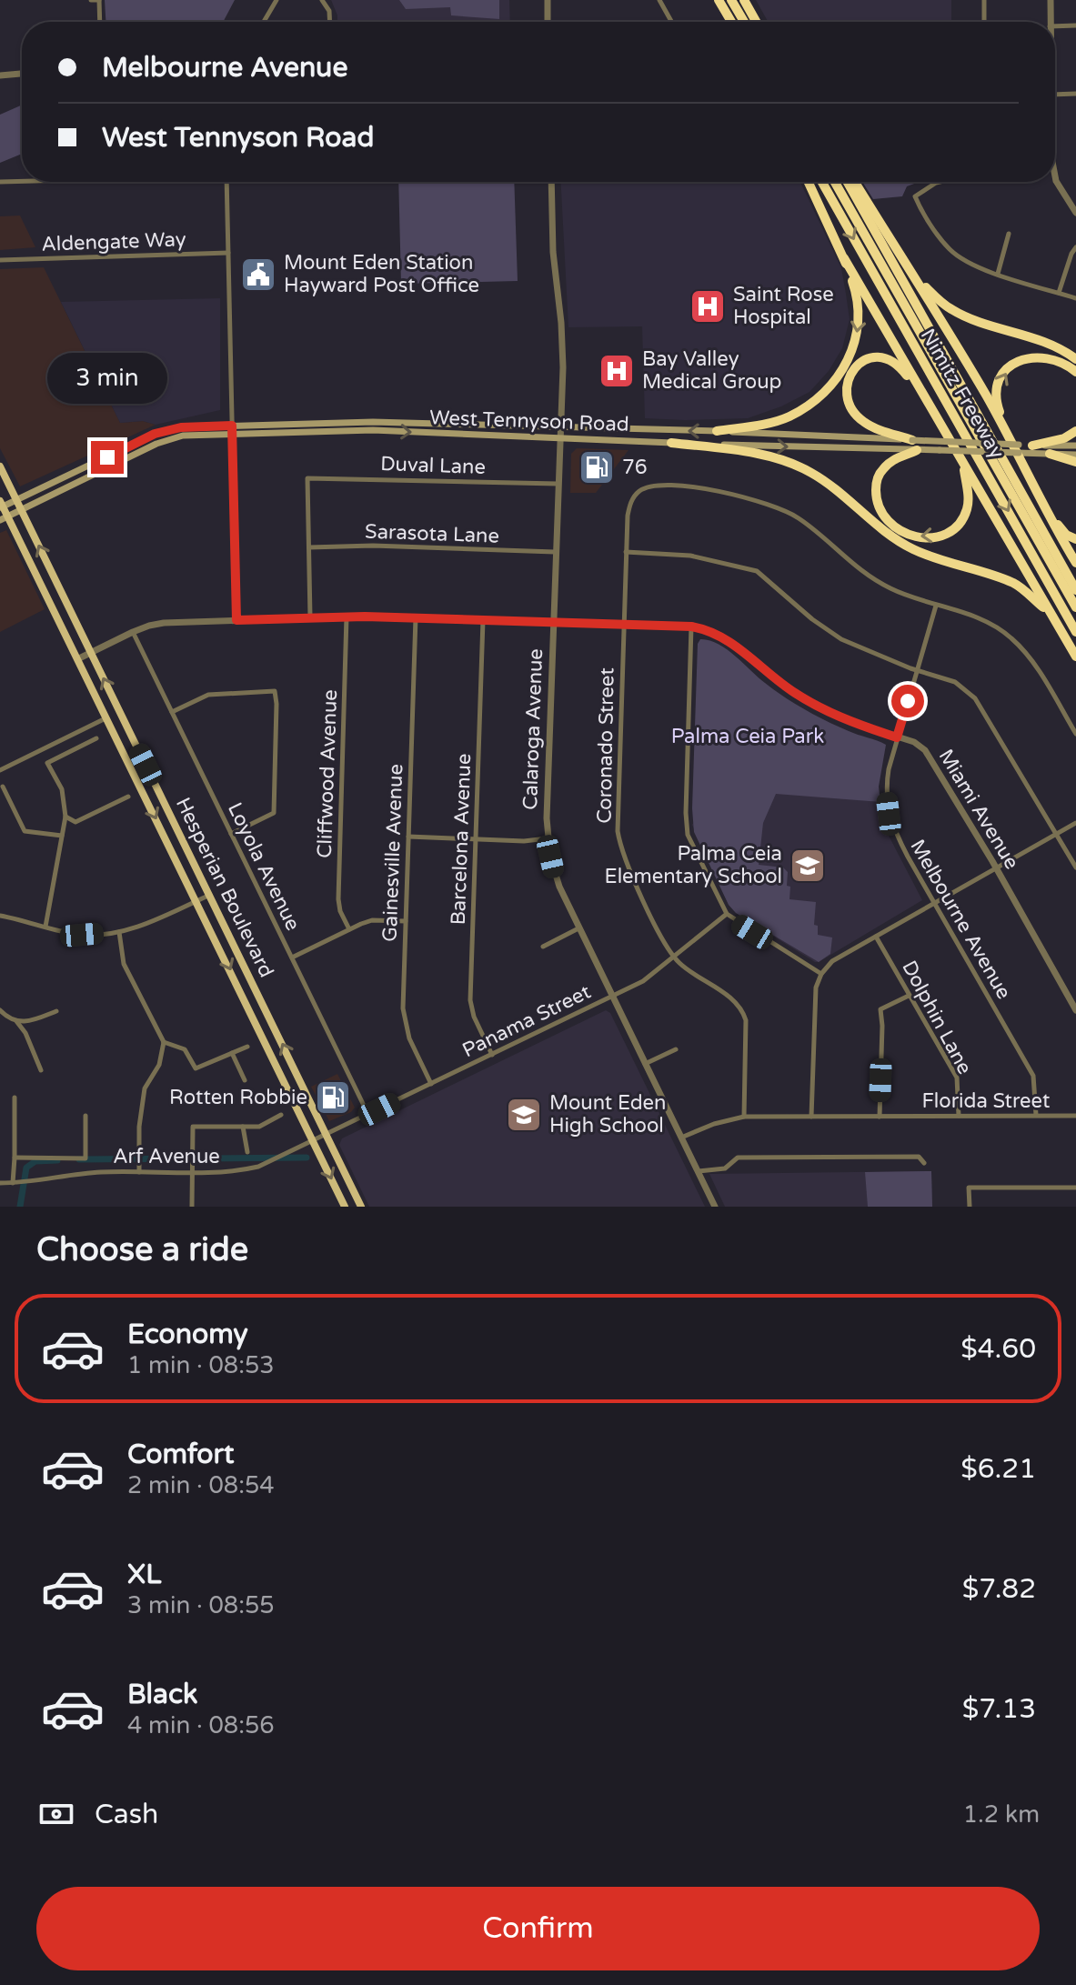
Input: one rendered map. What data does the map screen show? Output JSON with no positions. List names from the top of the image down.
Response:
{
  "streets": {
    "highway": ["Nimitz Freeway"],
    "main road": ["West Tennyson Road", "Hesperian Boulevard"],
    "street": [
      "Aldengate Way",
      "Duval Lane",
      "Sarasota Lane",
      "Calaroga Avenue",
      "Coronado Street",
      "Cliffwood Avenue",
      "Miami Avenue",
      "Barcelona Avenue",
      "Gainesville Avenue",
      "Loyola Avenue",
      "Melbourne Avenue",
      "Dolphin Lane",
      "Panama Street",
      "Florida Street",
      "Arf Avenue"
    ]
  },
  "crossings": [
    ["West Tennyson Road", "Calaroga Avenue"],
    ["West Tennyson Road", "Hesperian Boulevard"],
    ["Duval Lane", "Sarasota Lane"],
    ["Duval Lane", "Calaroga Avenue"],
    ["Sarasota Lane", "Calaroga Avenue"],
    ["Calaroga Avenue", "Miami Avenue"],
    ["Calaroga Avenue", "Panama Street"],
    ["Calaroga Avenue", "Florida Street"],
    ["Coronado Street", "Miami Avenue"],
    ["Coronado Street", "Melbourne Avenue"],
    ["Coronado Street", "Panama Street"],
    ["Coronado Street", "Florida Street"],
    ["Cliffwood Avenue", "Miami Avenue"],
    ["Miami Avenue", "Barcelona Avenue"],
    ["Miami Avenue", "Gainesville Avenue"],
    ["Miami Avenue", "Loyola Avenue"],
    ["Miami Avenue", "Hesperian Boulevard"],
    ["Miami Avenue", "Melbourne Avenue"],
    ["Barcelona Avenue", "Panama Street"],
    ["Gainesville Avenue", "Panama Street"],
    ["Loyola Avenue", "Panama Street"],
    ["Hesperian Boulevard", "Panama Street"],
    ["Hesperian Boulevard", "Arf Avenue"],
    ["Melbourne Avenue", "Florida Street"],
    ["Dolphin Lane", "Florida Street"],
    ["Panama Street", "Arf Avenue"]
  ],
  "parks": ["Palma Ceia Park"],
  "places": {
    "public building": ["Mount Eden Station Hayward Post Office"],
    "hospital": ["Saint Rose Hospital", "Bay Valley Medical Group"],
    "fuel station": ["76", "Rotten Robbie"],
    "school or university": ["Palma Ceia Elementary School", "Mount Eden High School"]
  },
  "page": {
    "banner": ["Melbourne Avenue", "West Tennyson Road"],
    "bubble": "3 min",
    "heading": "Choose a ride",
    "list": [
      {
        "name": "Economy",
        "note": "1 min · 08:53",
        "value": "$4.60"
      },
      {
        "name": "Comfort",
        "note": "2 min · 08:54",
        "value": "$6.21"
      },
      {
        "name": "XL",
        "note": "3 min · 08:55",
        "value": "$7.82"
      },
      {
        "name": "Black",
        "note": "4 min · 08:56",
        "value": "$7.13"
      }
    ],
    "pay": ["Cash", "1.2 km"],
    "buttons": "Confirm"
  }
}
